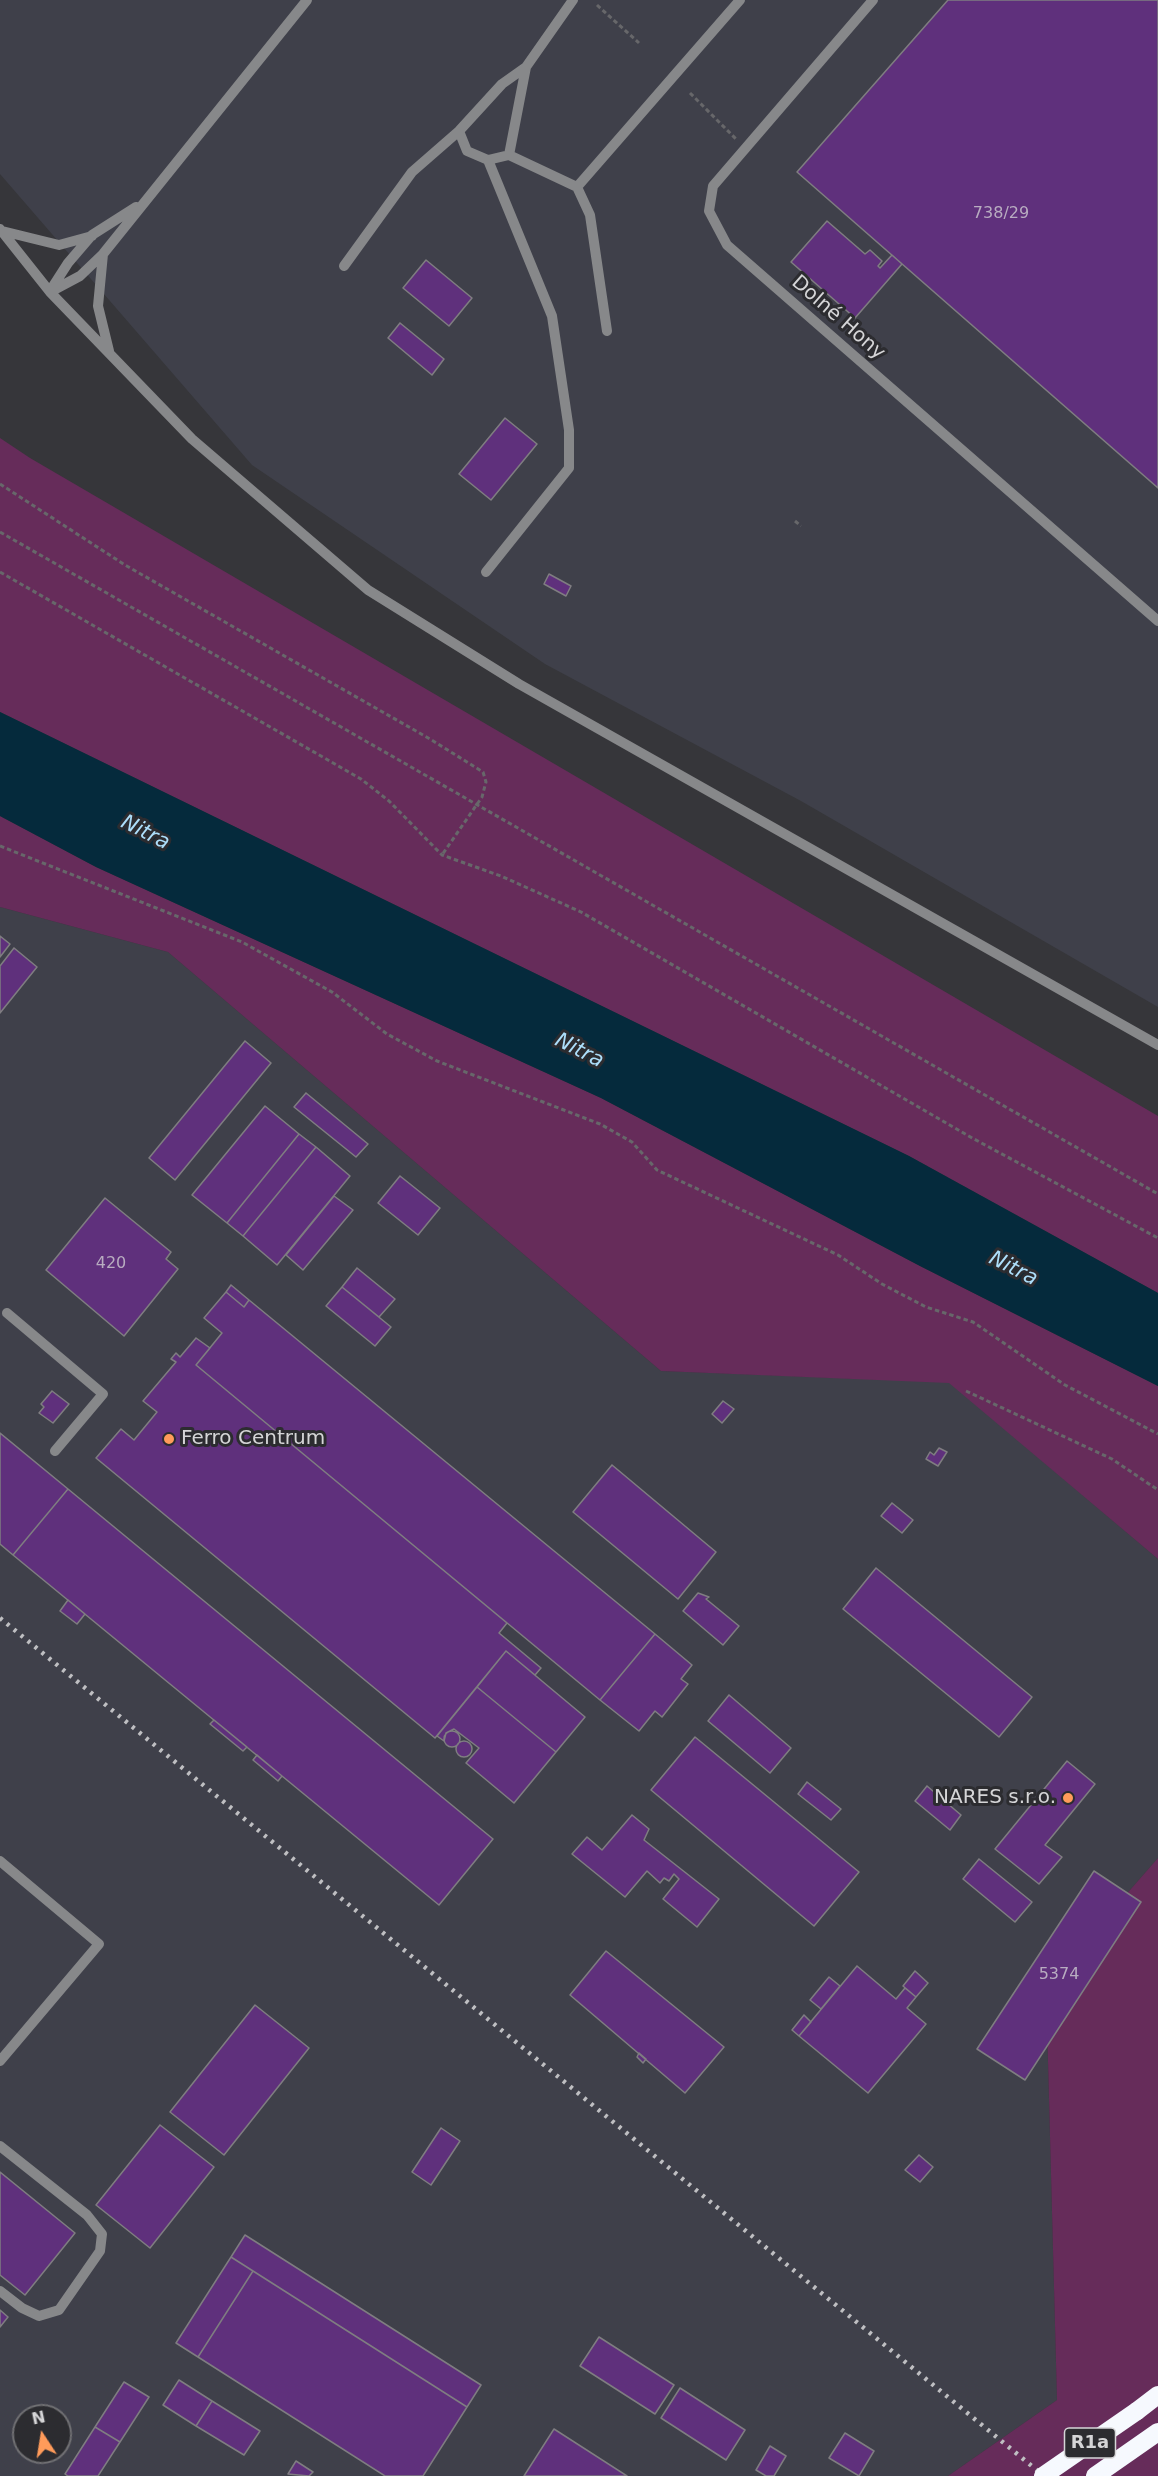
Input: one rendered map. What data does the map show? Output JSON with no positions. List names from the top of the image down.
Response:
{
  "streets": {
    "highway": ["R1a"],
    "street": ["Dolné Hony"]
  },
  "water": ["Nitra"],
  "places": ["Ferro Centrum", "NARES s.r.o."],
  "house_numbers": ["738/29", "420", "5374"],
  "north": "top"
}
